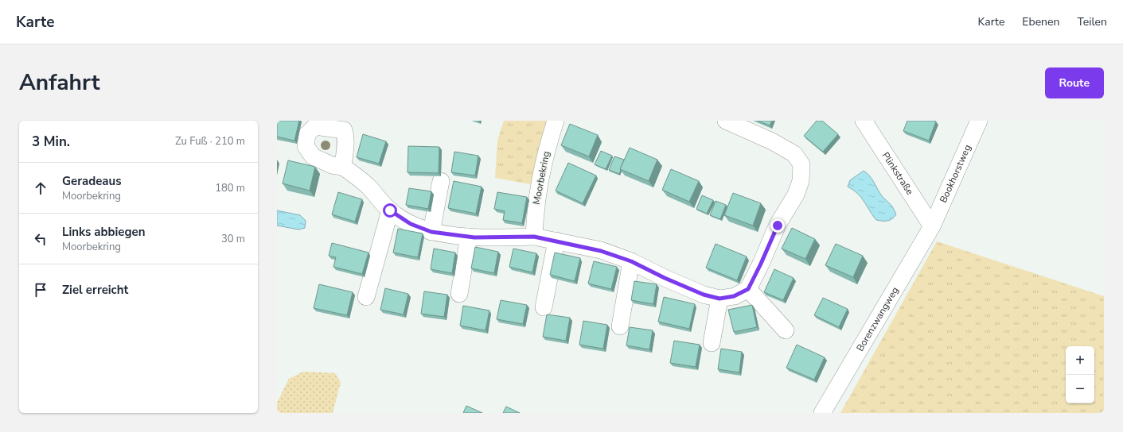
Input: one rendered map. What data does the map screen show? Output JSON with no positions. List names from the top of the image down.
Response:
{
  "streets": {
    "street": [
      "Plinkstraße",
      "Bookhorstweg",
      "Moorbekring",
      "Borenzwangweg"
    ]
  },
  "crossings": [
    ["Plinkstraße", "Bookhorstweg"],
    ["Plinkstraße", "Borenzwangweg"],
    ["Bookhorstweg", "Borenzwangweg"]
  ],
  "page": {
    "header": "Karte",
    "nav": ["Karte", "Ebenen", "Teilen"],
    "title": "Anfahrt",
    "buttons": "Route",
    "heading": ["3 Min.", "Zu Fuß · 210 m"],
    "list": [
      ["Geradeaus", "Moorbekring", "180 m"],
      ["Links abbiegen", "Moorbekring", "30 m"],
      "Ziel erreicht"
    ],
    "map_buttons": ["+", "−"]
  }
}
